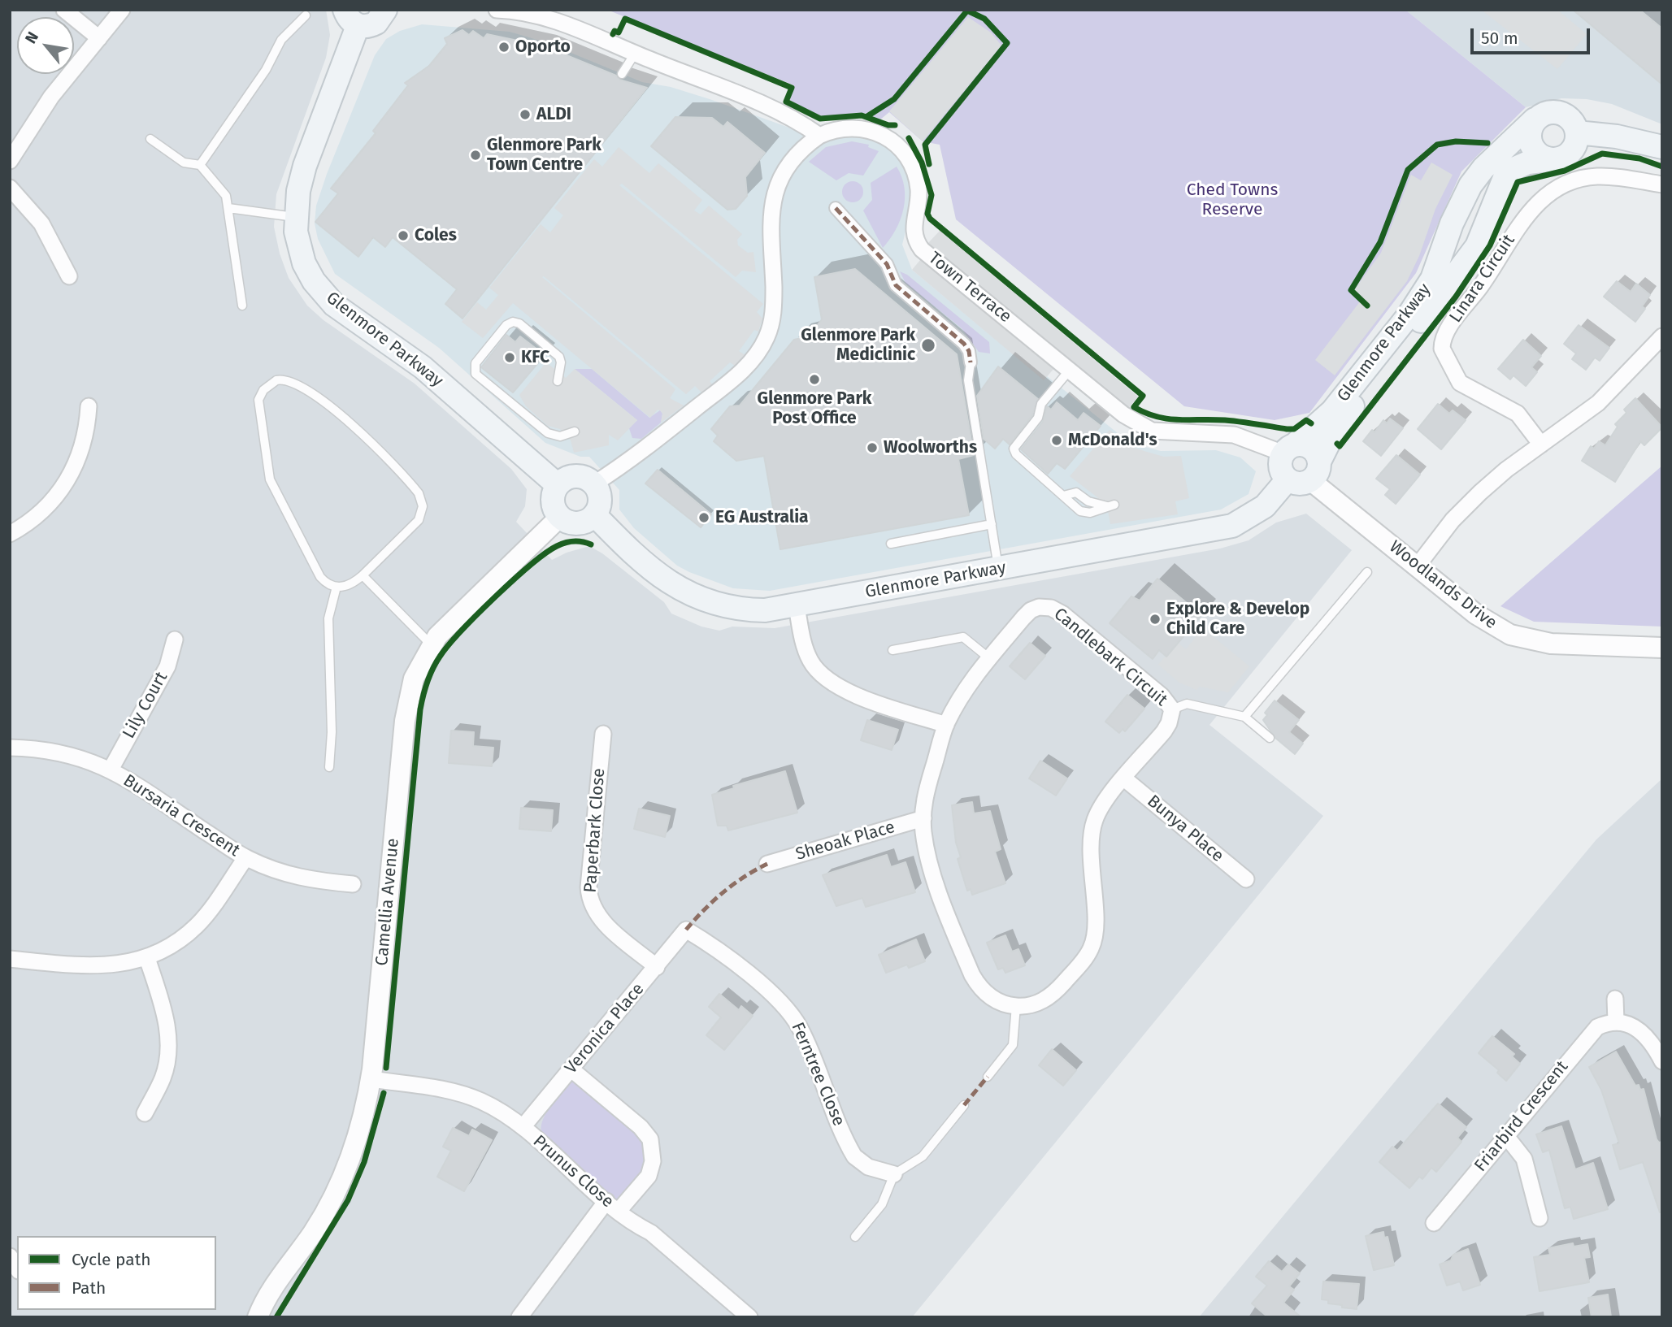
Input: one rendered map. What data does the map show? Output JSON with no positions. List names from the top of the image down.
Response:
{
  "streets": {
    "main road": ["Glenmore Parkway"],
    "street": [
      "Linara Circuit",
      "Town Terrace",
      "Woodlands Drive",
      "Candlebark Circuit",
      "Lily Court",
      "Bursaria Crescent",
      "Bunya Place",
      "Paperbark Close",
      "Sheoak Place",
      "Camellia Avenue",
      "Veronica Place",
      "Ferntree Close",
      "Friarbird Crescent",
      "Prunus Close"
    ]
  },
  "crossings": [
    ["Town Terrace", "Glenmore Parkway"],
    ["Town Terrace", "Woodlands Drive"],
    ["Glenmore Parkway", "Woodlands Drive"],
    ["Glenmore Parkway", "Camellia Avenue"],
    ["Candlebark Circuit", "Bunya Place"],
    ["Candlebark Circuit", "Sheoak Place"],
    ["Lily Court", "Bursaria Crescent"],
    ["Paperbark Close", "Veronica Place"],
    ["Camellia Avenue", "Prunus Close"],
    ["Veronica Place", "Ferntree Close"],
    ["Veronica Place", "Prunus Close"]
  ],
  "parks": ["Ched Towns Reserve"],
  "places": [
    "Oporto",
    "ALDI",
    "Glenmore Park Town Centre",
    "Coles",
    "Glenmore Park Mediclinic",
    "KFC",
    "Glenmore Park Post Office",
    "McDonald's",
    "Woolworths",
    "EG Australia",
    "Explore & Develop Child Care"
  ],
  "legend": ["Cycle path", "Path"],
  "scale_bar": "50 m",
  "north": "top left"
}
